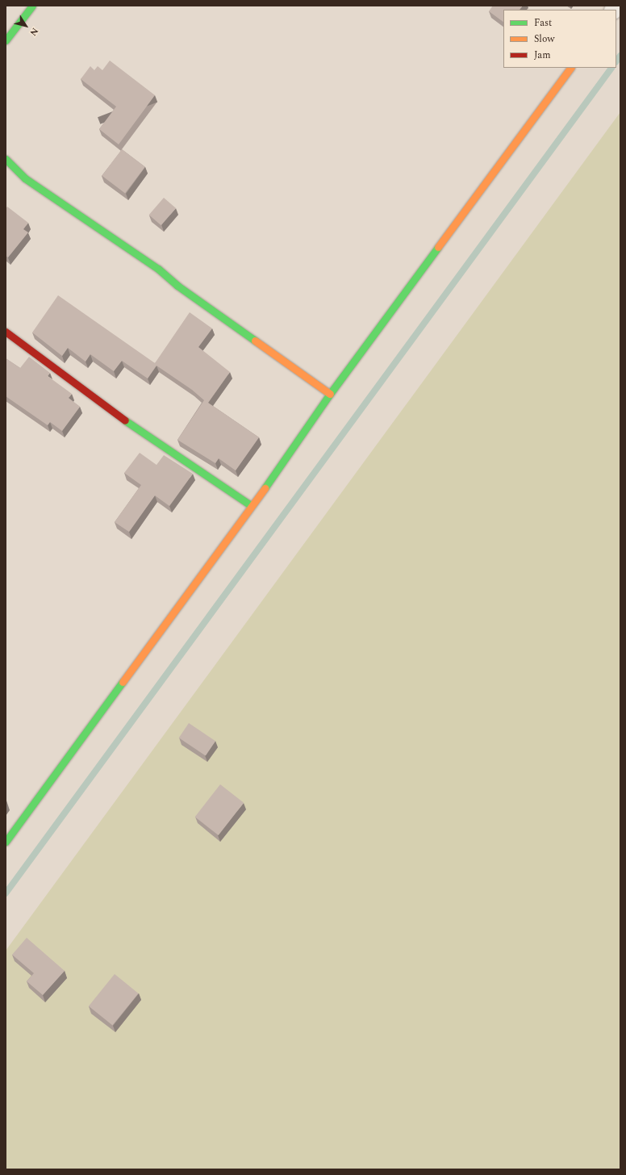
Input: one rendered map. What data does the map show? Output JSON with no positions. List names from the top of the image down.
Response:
{
  "legend": ["Fast", "Slow", "Jam"],
  "north": "bottom right"
}
